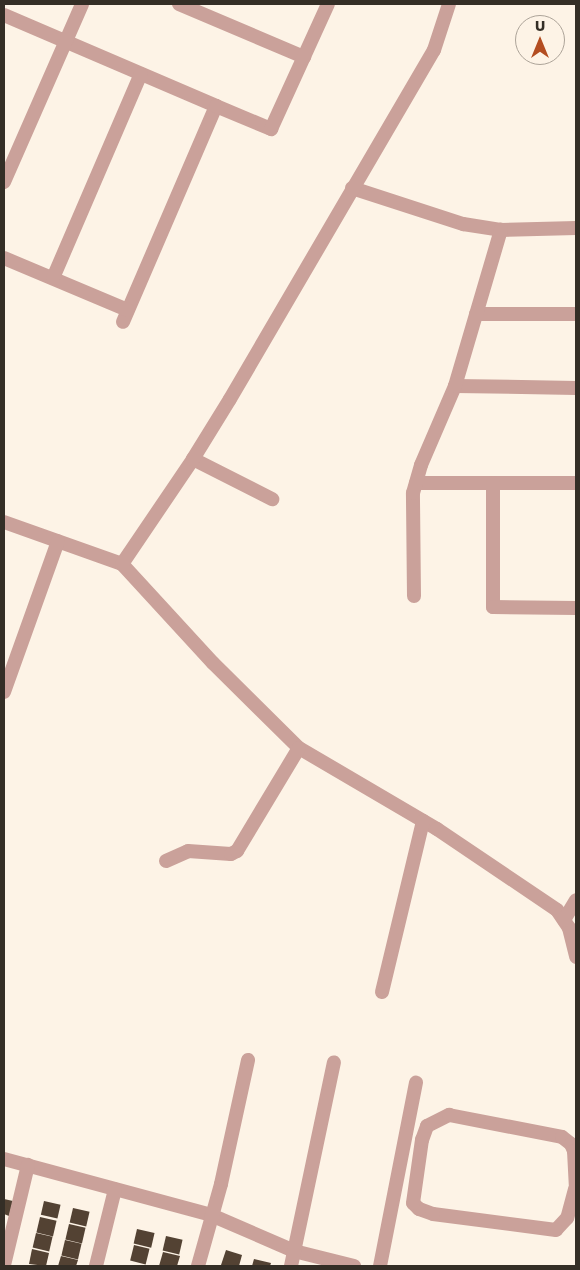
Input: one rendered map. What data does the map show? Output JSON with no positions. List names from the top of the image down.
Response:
{
  "north": "top"
}
